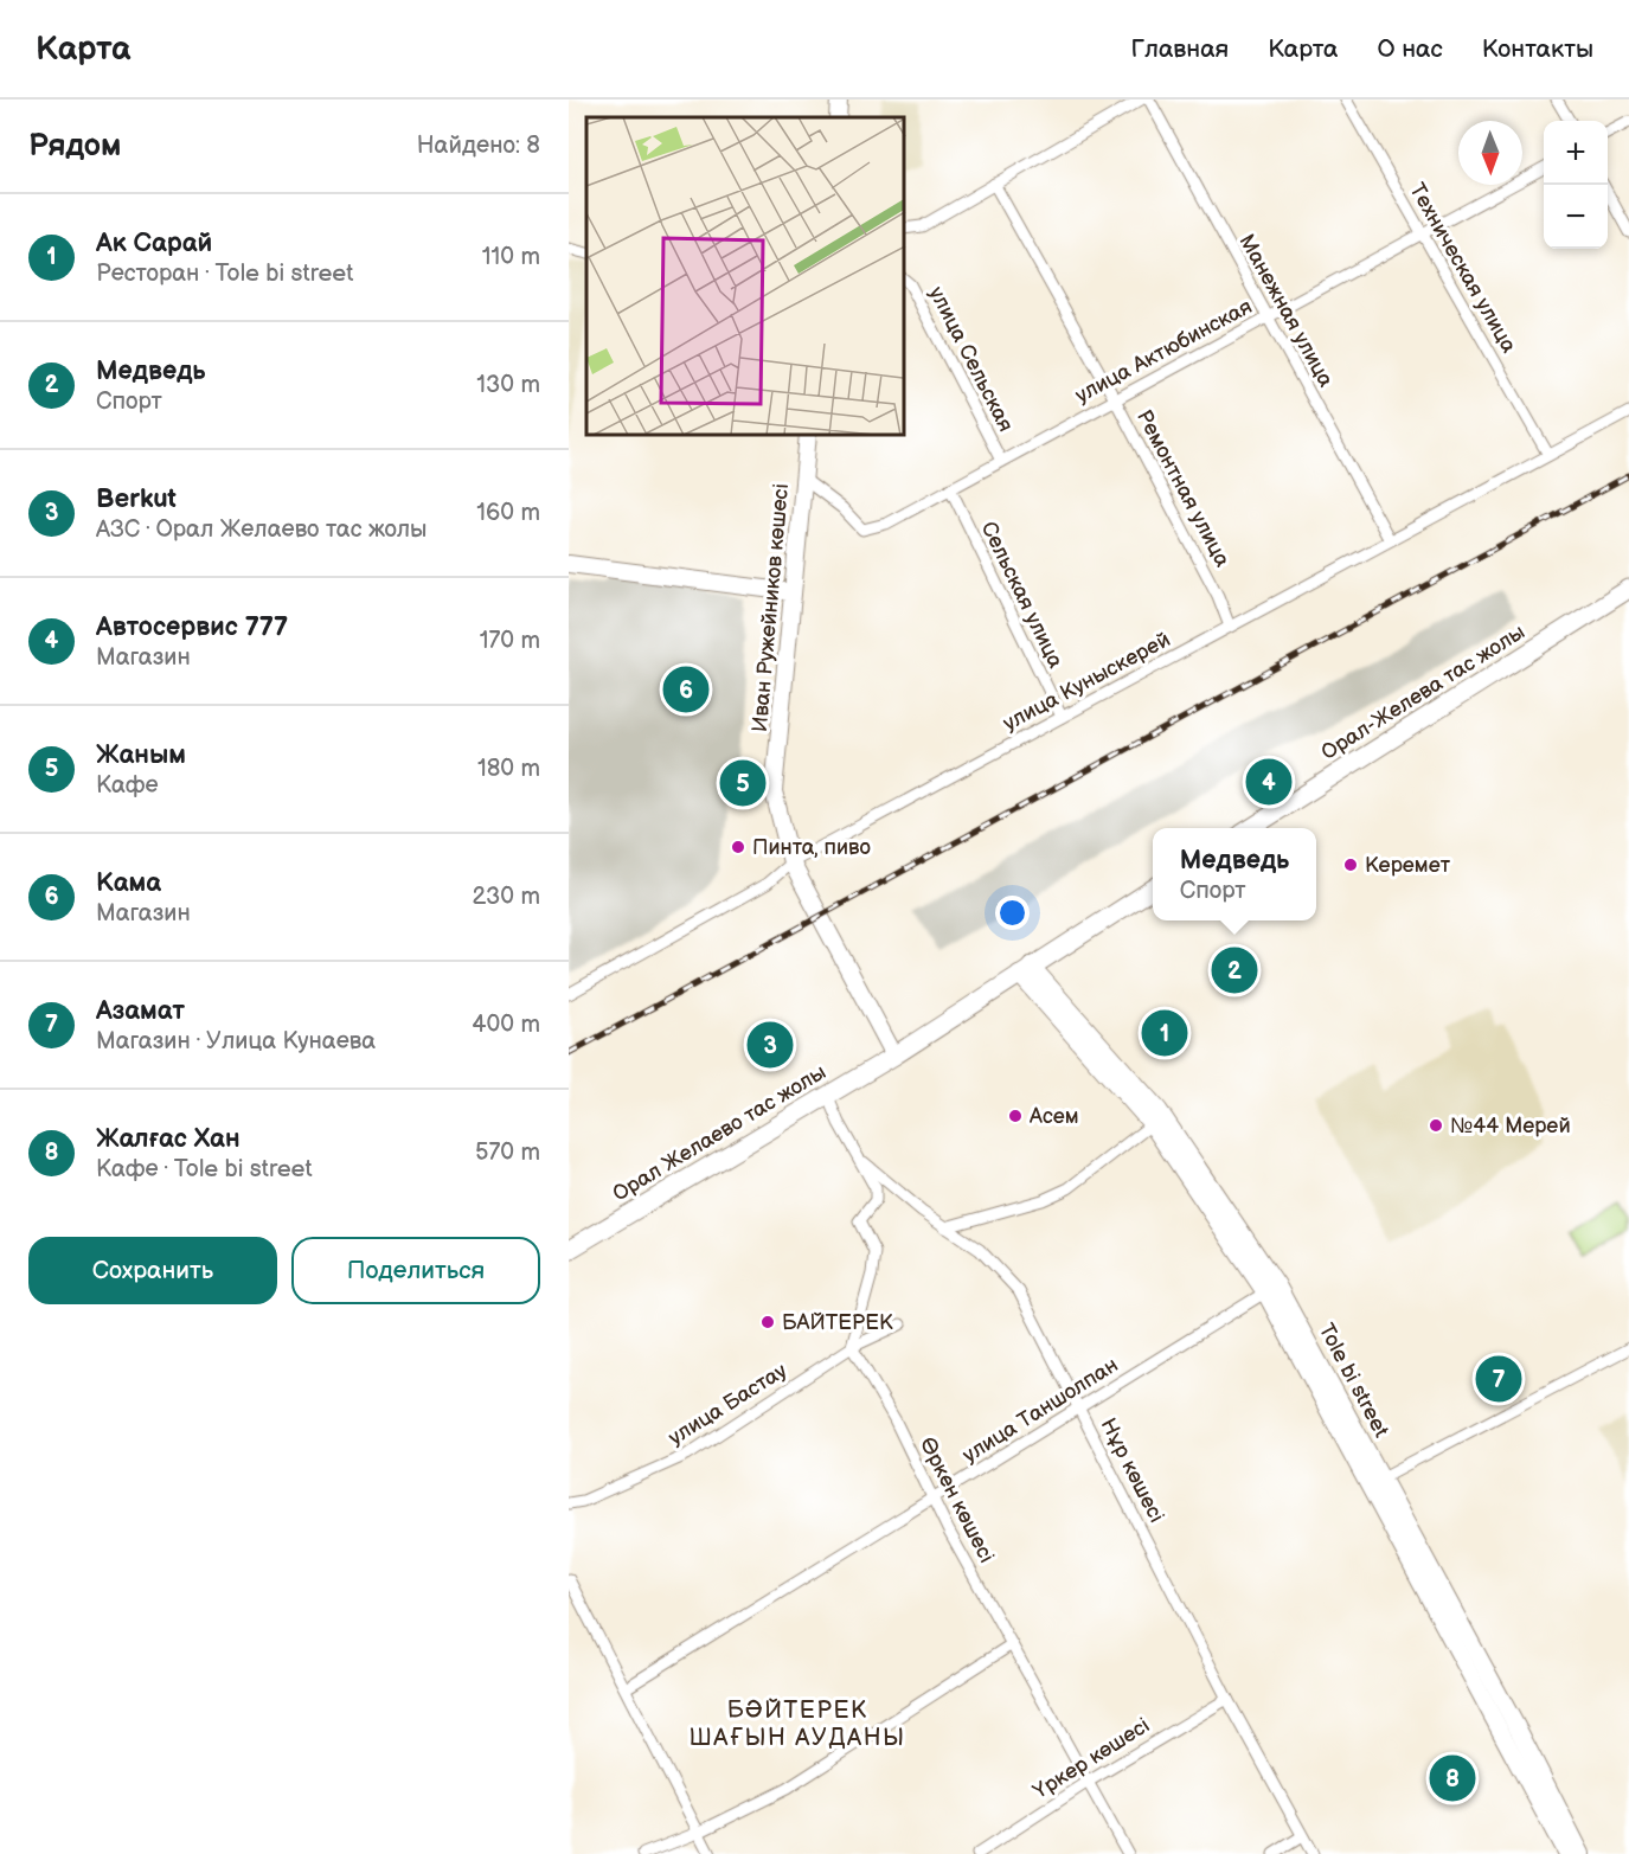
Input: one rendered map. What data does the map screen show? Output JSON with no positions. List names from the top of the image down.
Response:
{
  "streets": {
    "main road": [
      "Иван Ружейников көшесі",
      "Орал-Желева тас жолы",
      "Орал Желаево тас жолы",
      "Tole bi street"
    ],
    "street": [
      "Техническая улица",
      "Манежная улица",
      "улица Актюбинская",
      "улица Сельская",
      "Ремонтная улица",
      "Сельская улица",
      "улица Куныскерей",
      "улица Бастау",
      "улица Таншолпан",
      "Нұр көшесі",
      "Өркен көшесі",
      "Үркер көшесі"
    ]
  },
  "crossings": [
    ["Техническая улица", "улица Актюбинская"],
    ["Техническая улица", "улица Куныскерей"],
    ["Манежная улица", "улица Актюбинская"],
    ["Манежная улица", "улица Куныскерей"],
    ["улица Актюбинская", "улица Сельская"],
    ["улица Актюбинская", "Ремонтная улица"],
    ["улица Актюбинская", "Сельская улица"],
    ["улица Актюбинская", "Иван Ружейников көшесі"],
    ["Ремонтная улица", "улица Куныскерей"],
    ["Сельская улица", "улица Куныскерей"],
    ["Иван Ружейников көшесі", "улица Куныскерей"],
    ["Иван Ружейников көшесі", "Орал Желаево тас жолы"],
    ["Орал Желаево тас жолы", "Tole bi street"],
    ["Tole bi street", "улица Таншолпан"],
    ["улица Бастау", "Өркен көшесі"],
    ["улица Таншолпан", "Нұр көшесі"],
    ["улица Таншолпан", "Өркен көшесі"],
    ["Нұр көшесі", "Үркер көшесі"],
    ["Өркен көшесі", "Үркер көшесі"]
  ],
  "districts": ["БӘЙТЕРЕК ШАҒЫН АУДАНЫ"],
  "places": [
    "Пинта, пиво",
    "Керемет",
    "Асем",
    "№44 Мерей",
    "БАЙТЕРЕК"
  ],
  "north": "bottom",
  "page": {
    "header": "Карта",
    "nav": [
      "Главная",
      "Карта",
      "О нас",
      "Контакты"
    ],
    "heading": ["Рядом", "Найдено: 8"],
    "map_buttons": ["+", "−"],
    "list": [
      {
        "mark": "1",
        "name": "Ак Сарай",
        "note": "Ресторан · Tole bi street",
        "value": "110 m"
      },
      {
        "mark": "2",
        "name": "Медведь",
        "note": "Спорт",
        "value": "130 m"
      },
      {
        "mark": "3",
        "name": "Berkut",
        "note": "АЗС · Орал Желаево тас жолы",
        "value": "160 m"
      },
      {
        "mark": "4",
        "name": "Автосервис 777",
        "note": "Магазин",
        "value": "170 m"
      },
      {
        "mark": "5",
        "name": "Жаным",
        "note": "Кафе",
        "value": "180 m"
      },
      {
        "mark": "6",
        "name": "Кама",
        "note": "Магазин",
        "value": "230 m"
      },
      {
        "mark": "7",
        "name": "Азамат",
        "note": "Магазин · Улица Кунаева",
        "value": "400 m"
      },
      {
        "mark": "8",
        "name": "Жалғас Хан",
        "note": "Кафе · Tole bi street",
        "value": "570 m"
      }
    ],
    "pins": [
      "6",
      "4",
      "5",
      "2",
      "1",
      "3",
      "7",
      "8"
    ],
    "popup": ["Медведь", "Спорт"],
    "buttons": ["Сохранить", "Поделиться"]
  }
}
